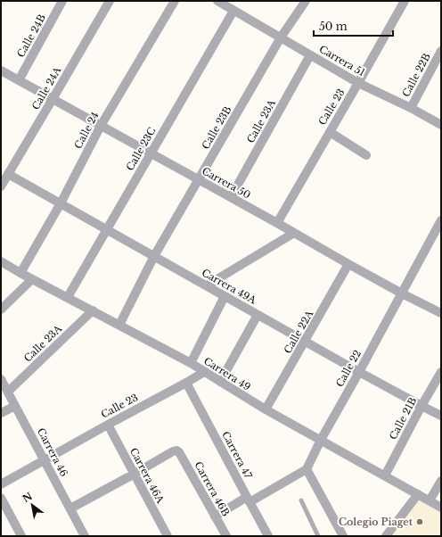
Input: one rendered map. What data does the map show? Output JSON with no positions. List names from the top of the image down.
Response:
{
  "streets": {
    "street": [
      "Calle 24B",
      "Carrera 51",
      "Calle 22B",
      "Calle 24A",
      "Calle 23",
      "Calle 23A",
      "Calle 23B",
      "Calle 24",
      "Calle 23C",
      "Carrera 50",
      "Carrera 49A",
      "Calle 22A",
      "Calle 22",
      "Carrera 49",
      "Calle 21B",
      "Carrera 46",
      "Carrera 47",
      "Carrera 46A",
      "Carrera 46B"
    ]
  },
  "crossings": [
    ["Calle 24B", "Carrera 50"],
    ["Carrera 51", "Calle 22B"],
    ["Carrera 51", "Calle 23"],
    ["Carrera 51", "Calle 23A"],
    ["Carrera 51", "Calle 23B"],
    ["Carrera 51", "Calle 23C"],
    ["Calle 24A", "Carrera 50"],
    ["Calle 24A", "Carrera 49A"],
    ["Calle 23", "Carrera 50"],
    ["Calle 23", "Carrera 49"],
    ["Calle 23", "Carrera 46"],
    ["Calle 23", "Carrera 47"],
    ["Calle 23", "Carrera 46A"],
    ["Calle 23A", "Carrera 50"],
    ["Calle 23A", "Carrera 49"],
    ["Calle 23A", "Carrera 46"],
    ["Calle 23B", "Carrera 50"],
    ["Calle 23B", "Carrera 49A"],
    ["Calle 23B", "Carrera 49"],
    ["Calle 24", "Carrera 50"],
    ["Calle 24", "Carrera 49A"],
    ["Calle 24", "Carrera 49"],
    ["Calle 23C", "Carrera 50"],
    ["Calle 23C", "Carrera 49A"],
    ["Calle 23C", "Carrera 49"],
    ["Carrera 50", "Calle 22A"],
    ["Carrera 50", "Calle 22"],
    ["Carrera 49A", "Calle 22A"],
    ["Carrera 49A", "Calle 22"],
    ["Carrera 49A", "Calle 21B"],
    ["Calle 22A", "Carrera 49"],
    ["Calle 22", "Carrera 49"],
    ["Carrera 49", "Calle 21B"],
    ["Carrera 46A", "Carrera 46B"]
  ],
  "places": ["Colegio Piaget"],
  "scale_bar": "50 m",
  "north": "top left"
}
